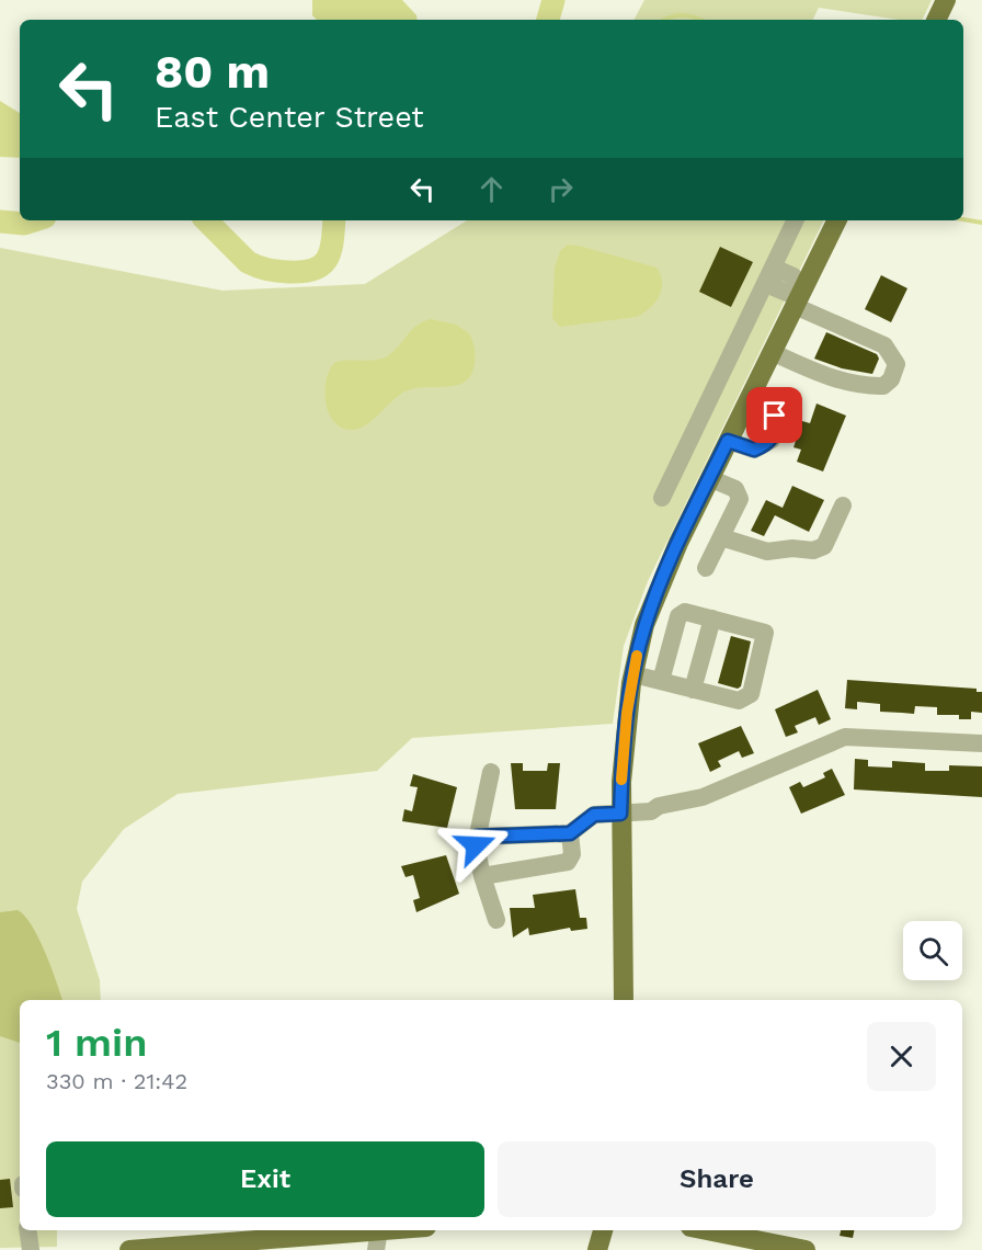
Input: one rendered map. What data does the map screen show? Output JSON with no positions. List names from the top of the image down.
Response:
{
  "page": {
    "turn": ["80 m", "East Center Street"],
    "heading": ["1 min", "330 m · 21:42"],
    "buttons": ["Exit", "Share"]
  }
}
